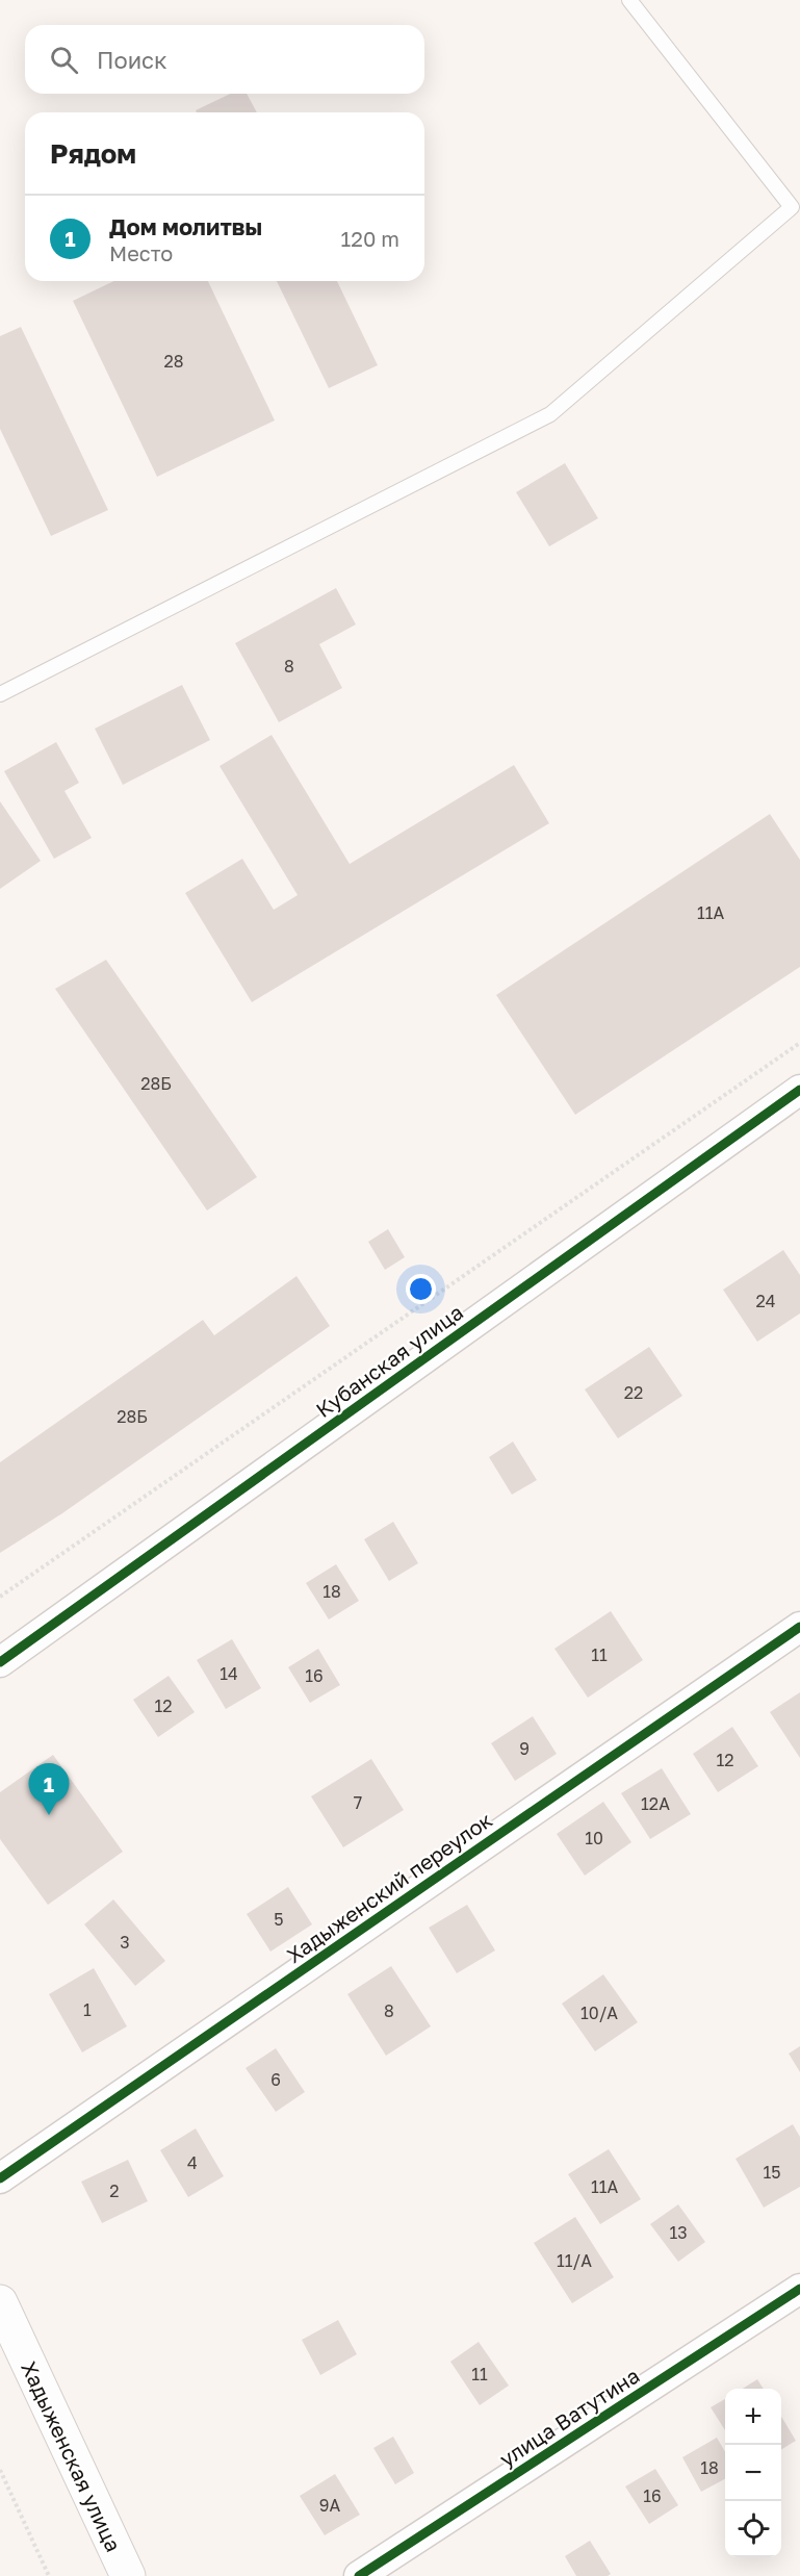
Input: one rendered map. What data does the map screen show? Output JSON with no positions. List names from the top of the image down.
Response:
{
  "streets": {
    "main road": ["Хадыженская улица"],
    "street": ["Кубанская улица", "Хадыженский переулок", "улица Ватутина"]
  },
  "house_numbers": [
    "28",
    "8",
    "11А",
    "28Б",
    "24",
    "22",
    "28Б",
    "18",
    "11",
    "14",
    "16",
    "12",
    "9",
    "12",
    "7",
    "12А",
    "10",
    "5",
    "3",
    "1",
    "8",
    "10/А",
    "6",
    "4",
    "15",
    "11А",
    "2",
    "13",
    "11/А",
    "11",
    "18",
    "16",
    "9А"
  ],
  "page": {
    "search": "Поиск",
    "heading": "Рядом",
    "list": [
      {
        "mark": "1",
        "name": "Дом молитвы",
        "note": "Место",
        "value": "120 m"
      }
    ],
    "pins": "1",
    "map_buttons": ["+", "−"]
  }
}
